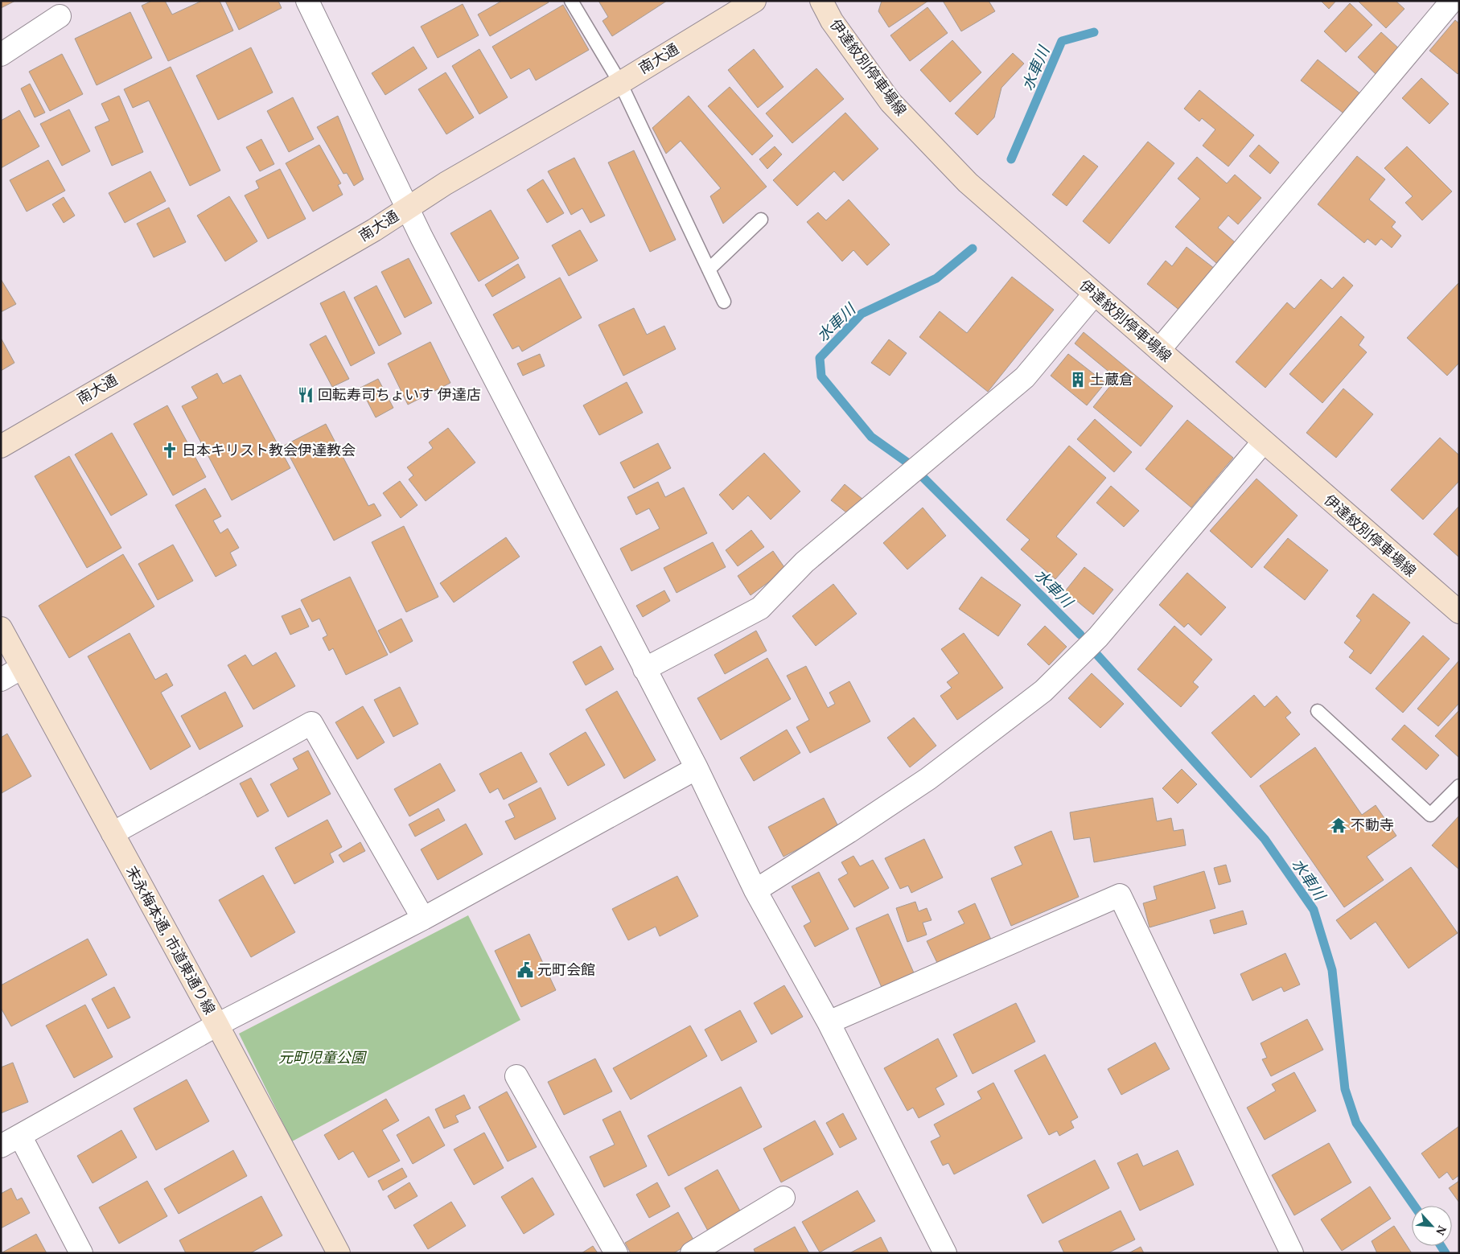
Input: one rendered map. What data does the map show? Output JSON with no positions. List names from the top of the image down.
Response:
{
  "streets": {
    "street": ["南大通", "伊達紋別停車場線", "末永梅本通, 市道東通り線"]
  },
  "water": ["水車川"],
  "parks": ["元町児童公園"],
  "places": {
    "building": ["土蔵倉"],
    "restaurant": ["回転寿司ちょいす 伊達店"],
    "church": ["日本キリスト教会伊達教会"],
    "temple": ["不動寺"],
    "public building": ["元町会館"]
  },
  "north": "bottom right"
}
